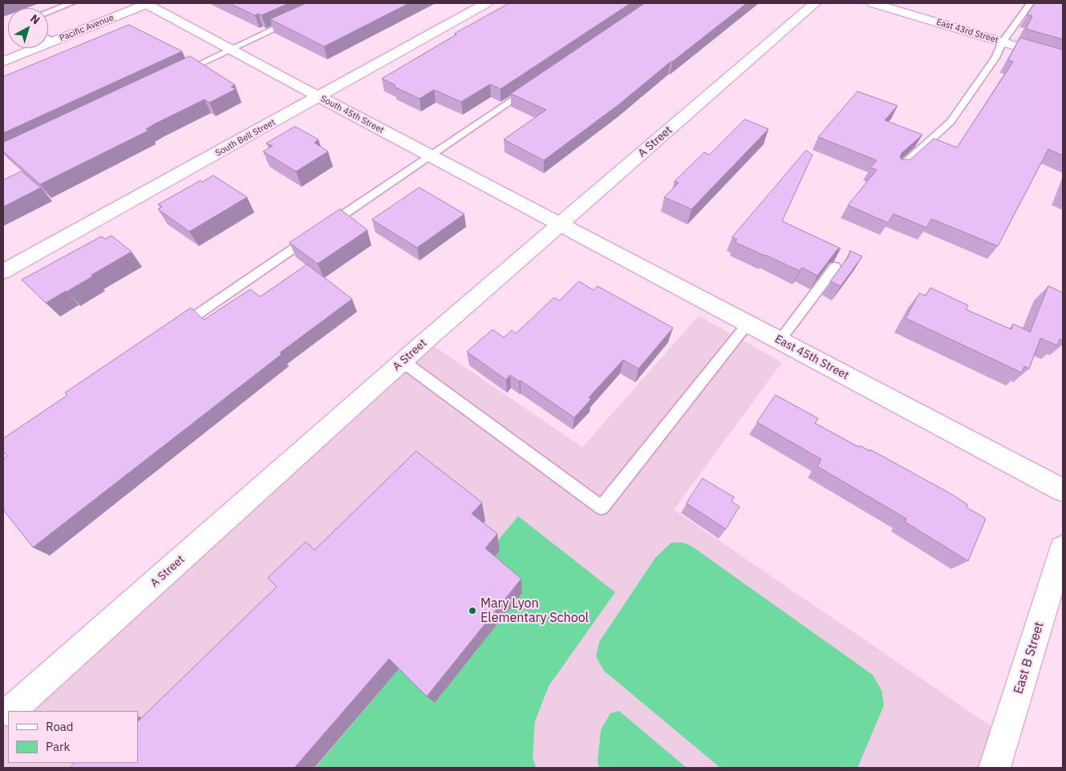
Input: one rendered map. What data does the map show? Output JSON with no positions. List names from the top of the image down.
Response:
{
  "streets": {
    "street": [
      "Pacific Avenue",
      "East 43rd Street",
      "South 45th Street",
      "South Bell Street",
      "A Street",
      "East 45th Street",
      "East B Street"
    ]
  },
  "crossings": [
    ["Pacific Avenue", "South 45th Street"],
    ["South 45th Street", "South Bell Street"],
    ["South 45th Street", "A Street"],
    ["South 45th Street", "East 45th Street"],
    ["A Street", "East 45th Street"]
  ],
  "places": ["Mary Lyon Elementary School"],
  "legend": ["Road", "Park"],
  "north": "top right"
}
